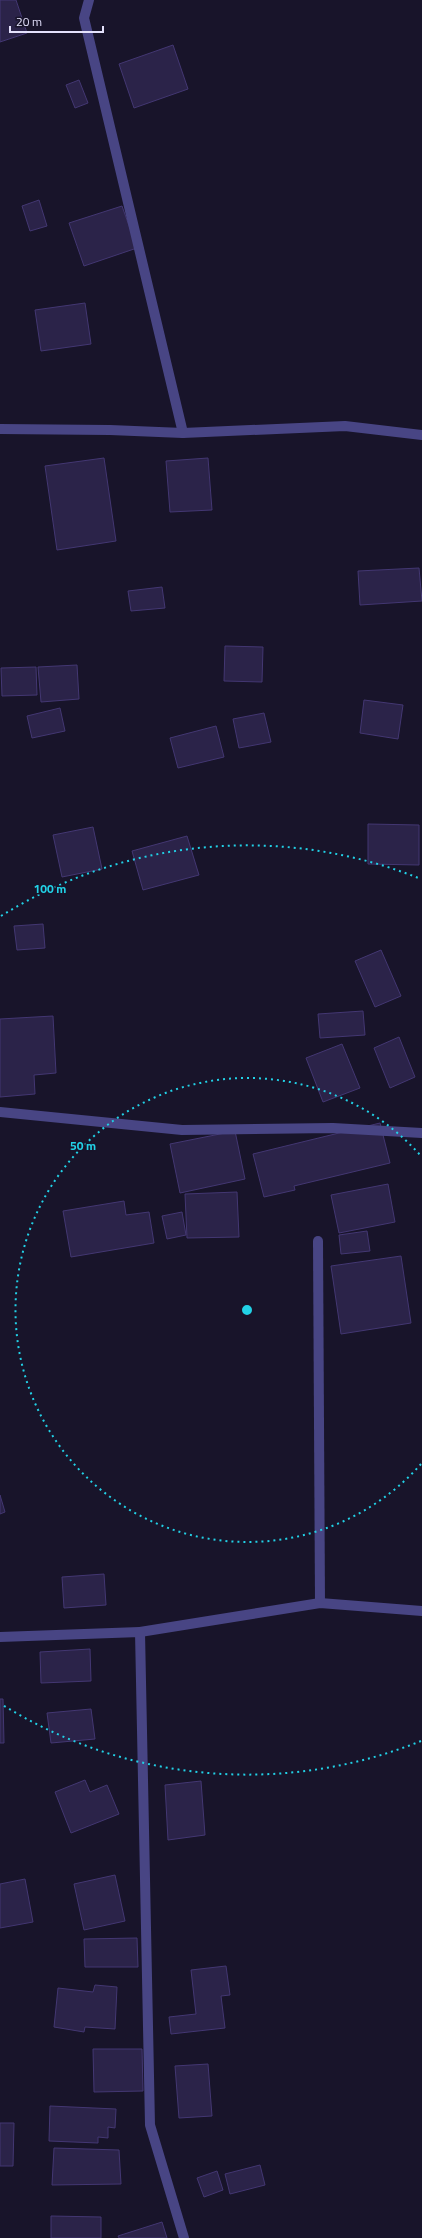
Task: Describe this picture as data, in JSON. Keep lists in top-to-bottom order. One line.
{"scale_bar":"20 m","rings":["100 m","50 m"]}
